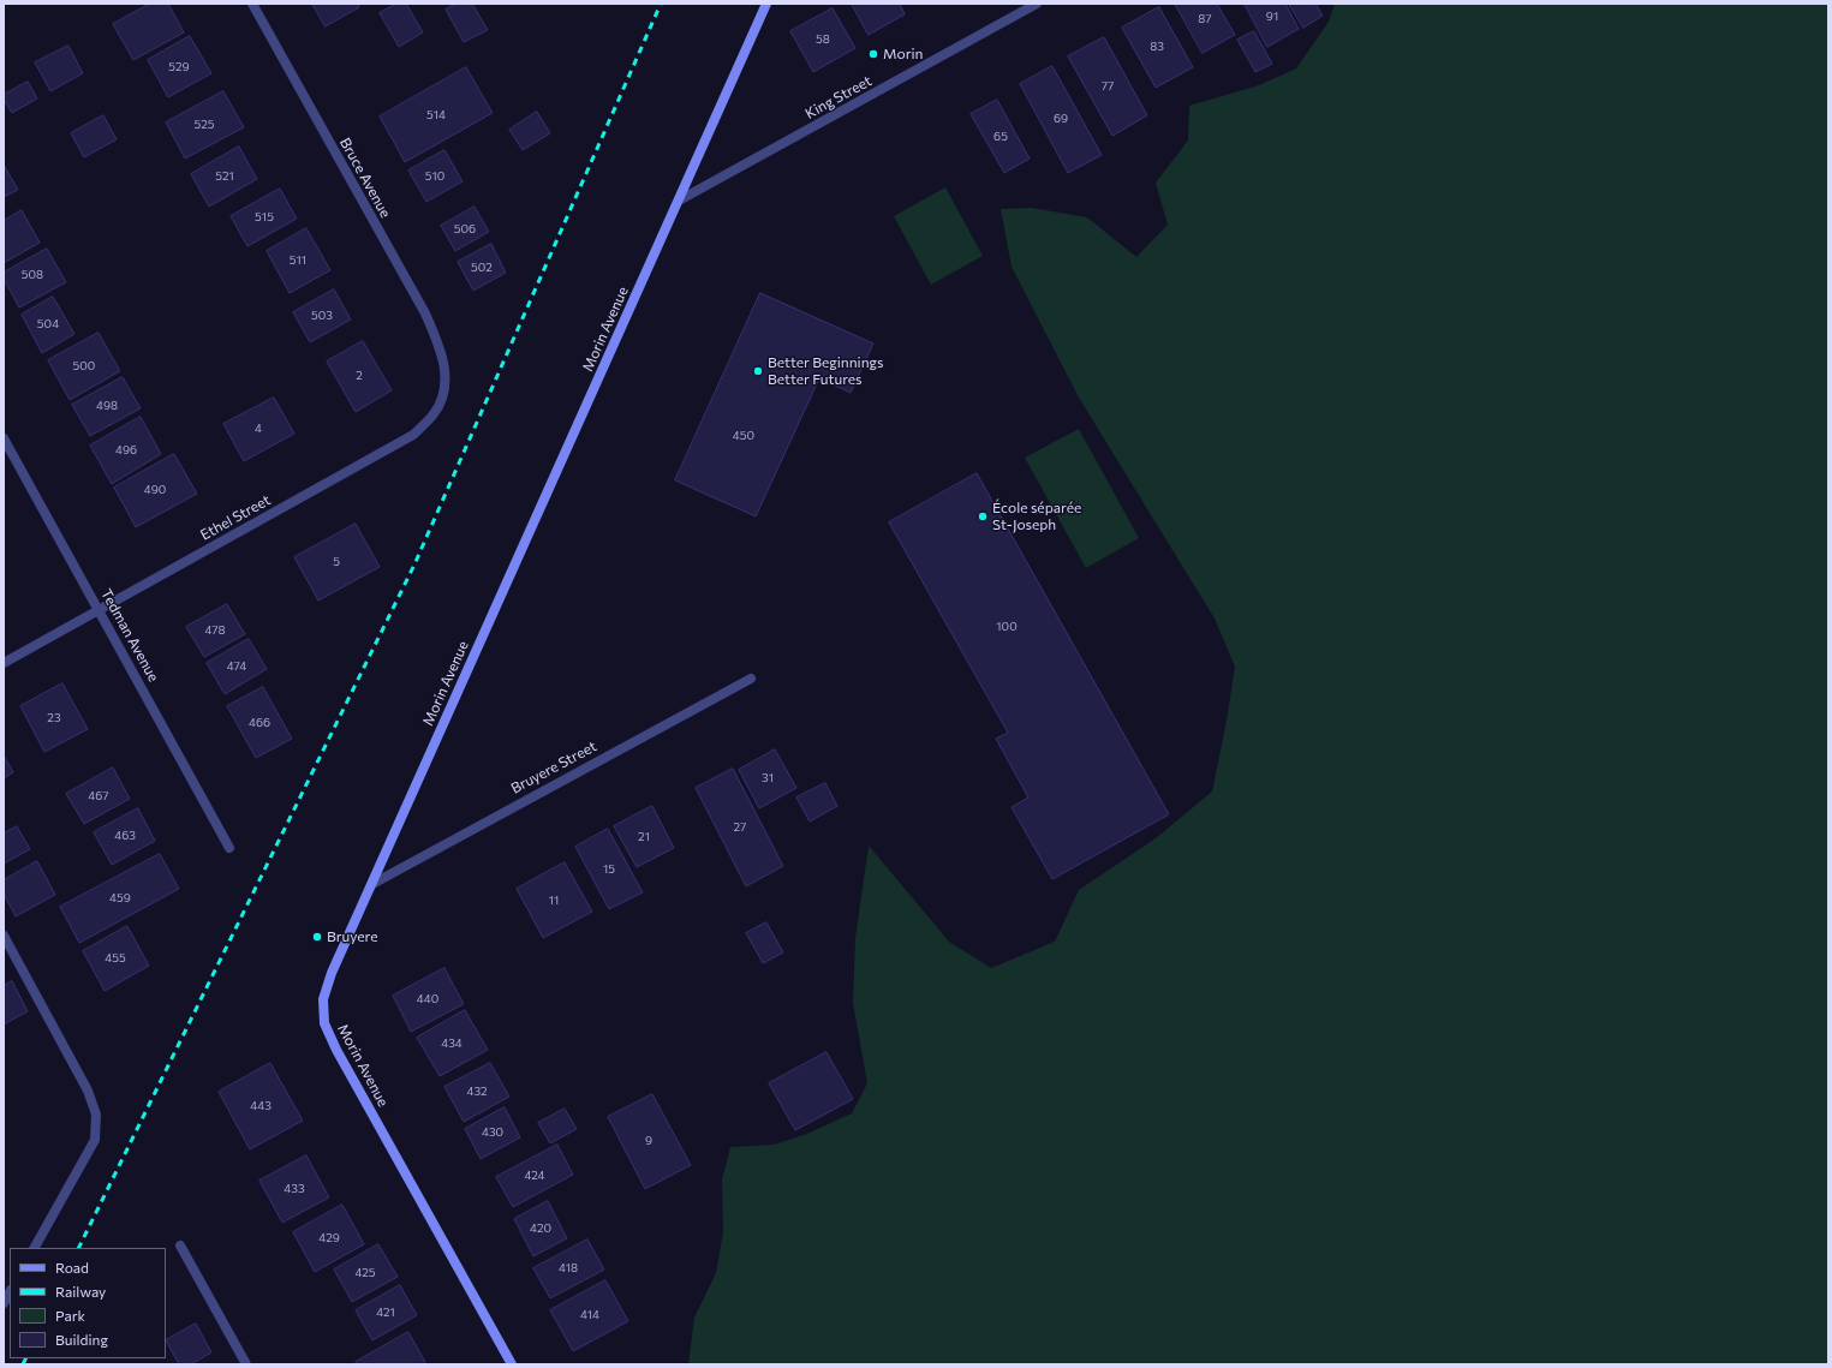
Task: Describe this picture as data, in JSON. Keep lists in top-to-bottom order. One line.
{"streets":{"street":["King Street","Bruce Avenue","Morin Avenue","Ethel Street","Tedman Avenue","Bruyere Street"]},"crossings":[["King Street","Morin Avenue"],["Bruce Avenue","Ethel Street"],["Morin Avenue","Bruyere Street"],["Ethel Street","Tedman Avenue"]],"places":["Morin","Better Beginnings Better Futures","École séparée St-Joseph","Bruyere"],"house_numbers":["91","87","58","83","529","77","514","69","525","65","521","510","515","506","511","502","508","503","504","500","2","498","4","450","496","490","5","100","478","474","23","466","31","467","27","463","21","15","459","11","455","440","434","432","443","430","9","424","433","420","429","418","425","421","414"],"legend":["Road","Railway","Park","Building"]}
